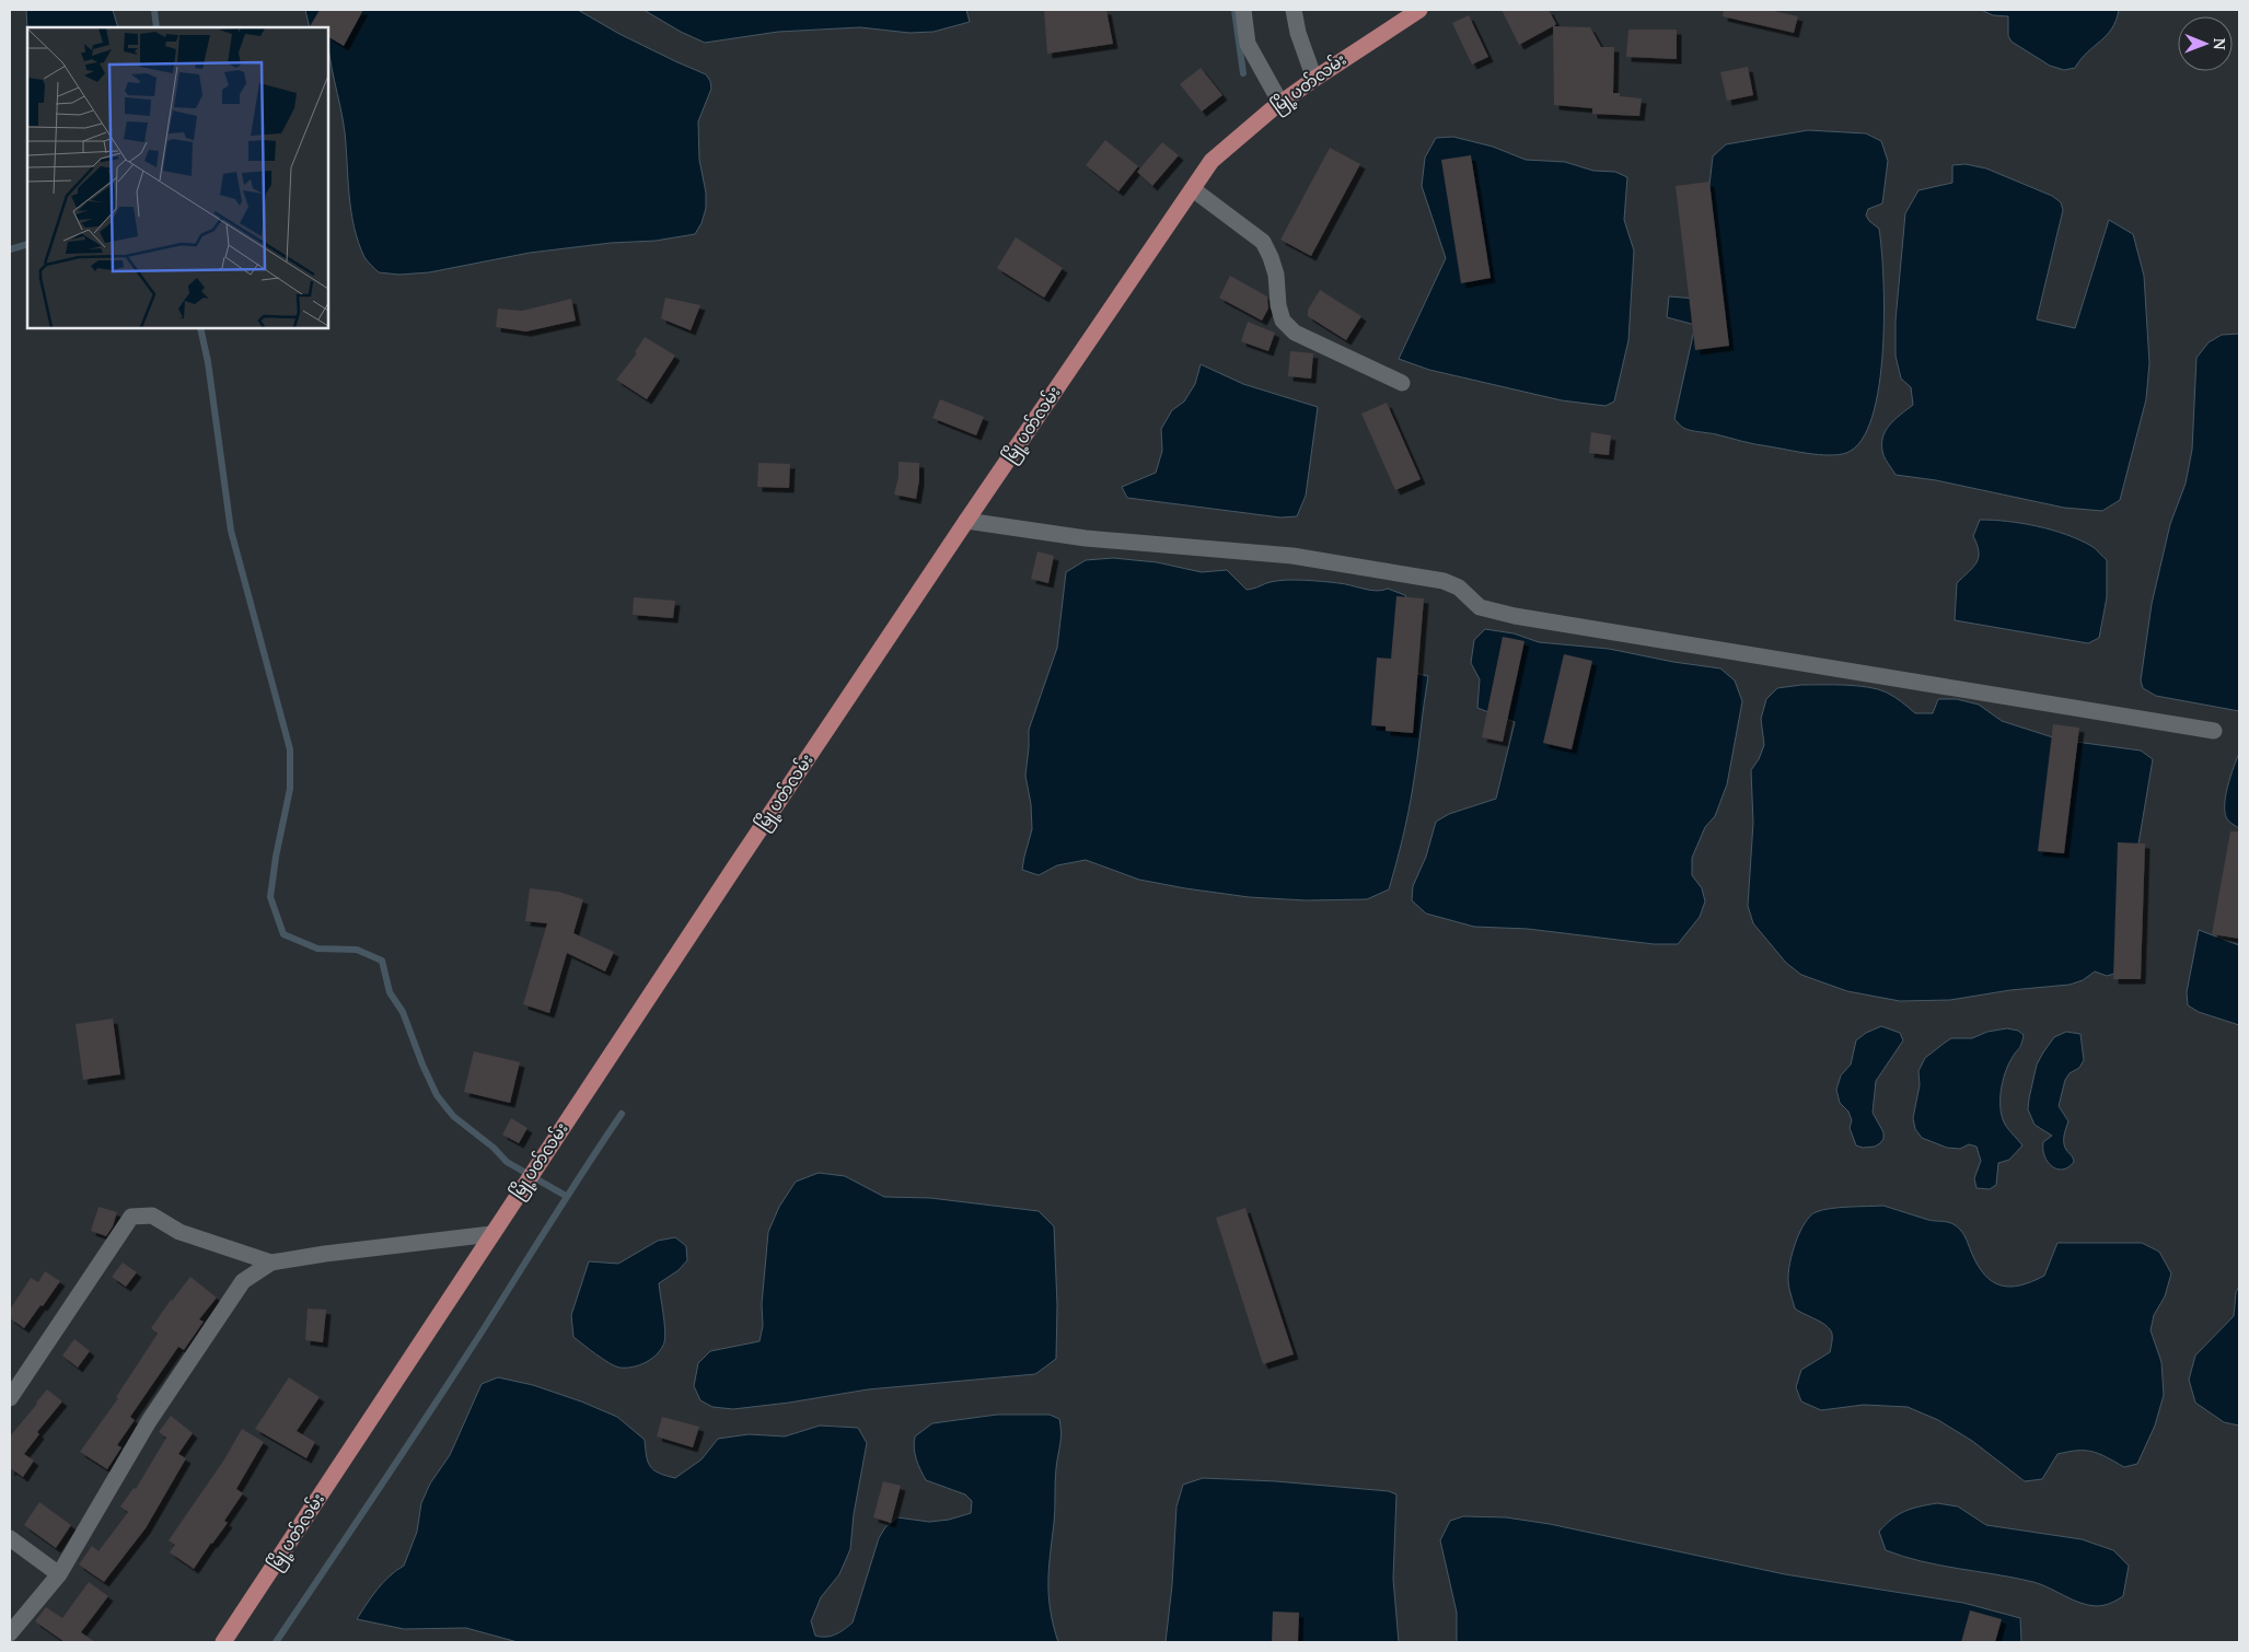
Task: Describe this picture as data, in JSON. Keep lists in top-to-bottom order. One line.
{"streets":{"main road":["မြို့ပတ်လမ်း"]},"north":"right"}
